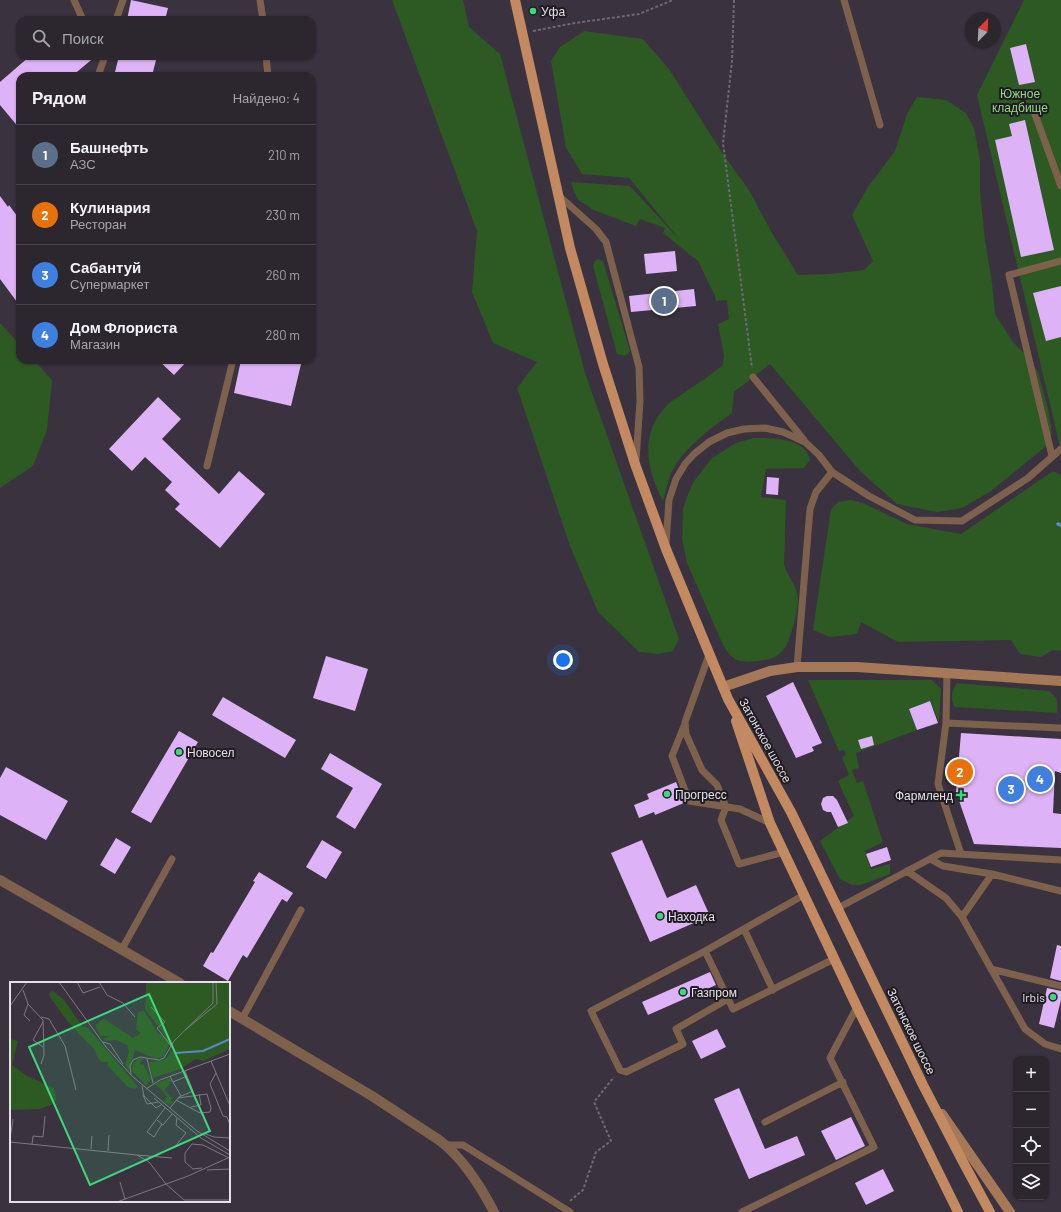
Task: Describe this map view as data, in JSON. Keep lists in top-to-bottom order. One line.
{"streets":{"main road":["Затонское шоссе"]},"parks":["Южное кладбище"],"places":{"other":["Уфа","Новосел","Прогресс","Находка","Газпром","Irbis"],"health":["Фармленд"]},"north":"top right","page":{"search":"Поиск","heading":["Рядом","Найдено: 4"],"list":[{"mark":"1","name":"Башнефть","note":"АЗС","value":"210 m"},{"mark":"2","name":"Кулинария","note":"Ресторан","value":"230 m"},{"mark":"3","name":"Сабантуй","note":"Супермаркет","value":"260 m"},{"mark":"4","name":"Дом Флориста","note":"Магазин","value":"280 m"}],"pins":["1","2","4","3"],"map_buttons":["+","−"]}}
